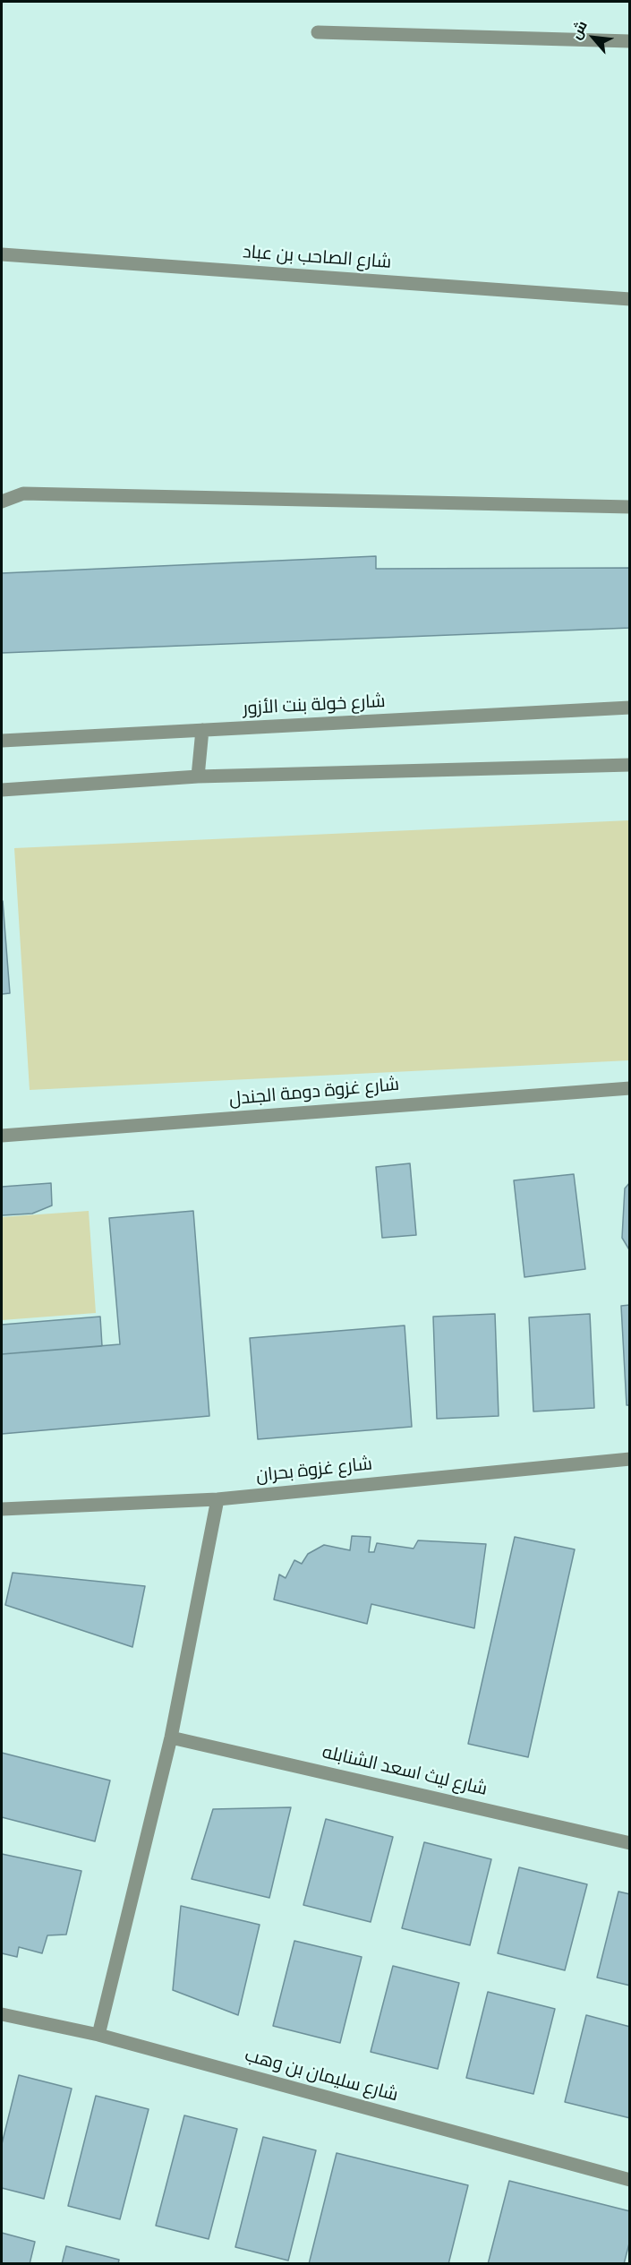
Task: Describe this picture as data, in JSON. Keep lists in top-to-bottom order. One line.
{"streets":{"street":["شارع الصاحب بن عباد","شارع خولة بنت الأزور","شارع غزوة دومة الجندل","شارع غزوة بحران","شارع ليث اسعد الشنابله","شارع سليمان بن وهب"]},"north":"top left"}
